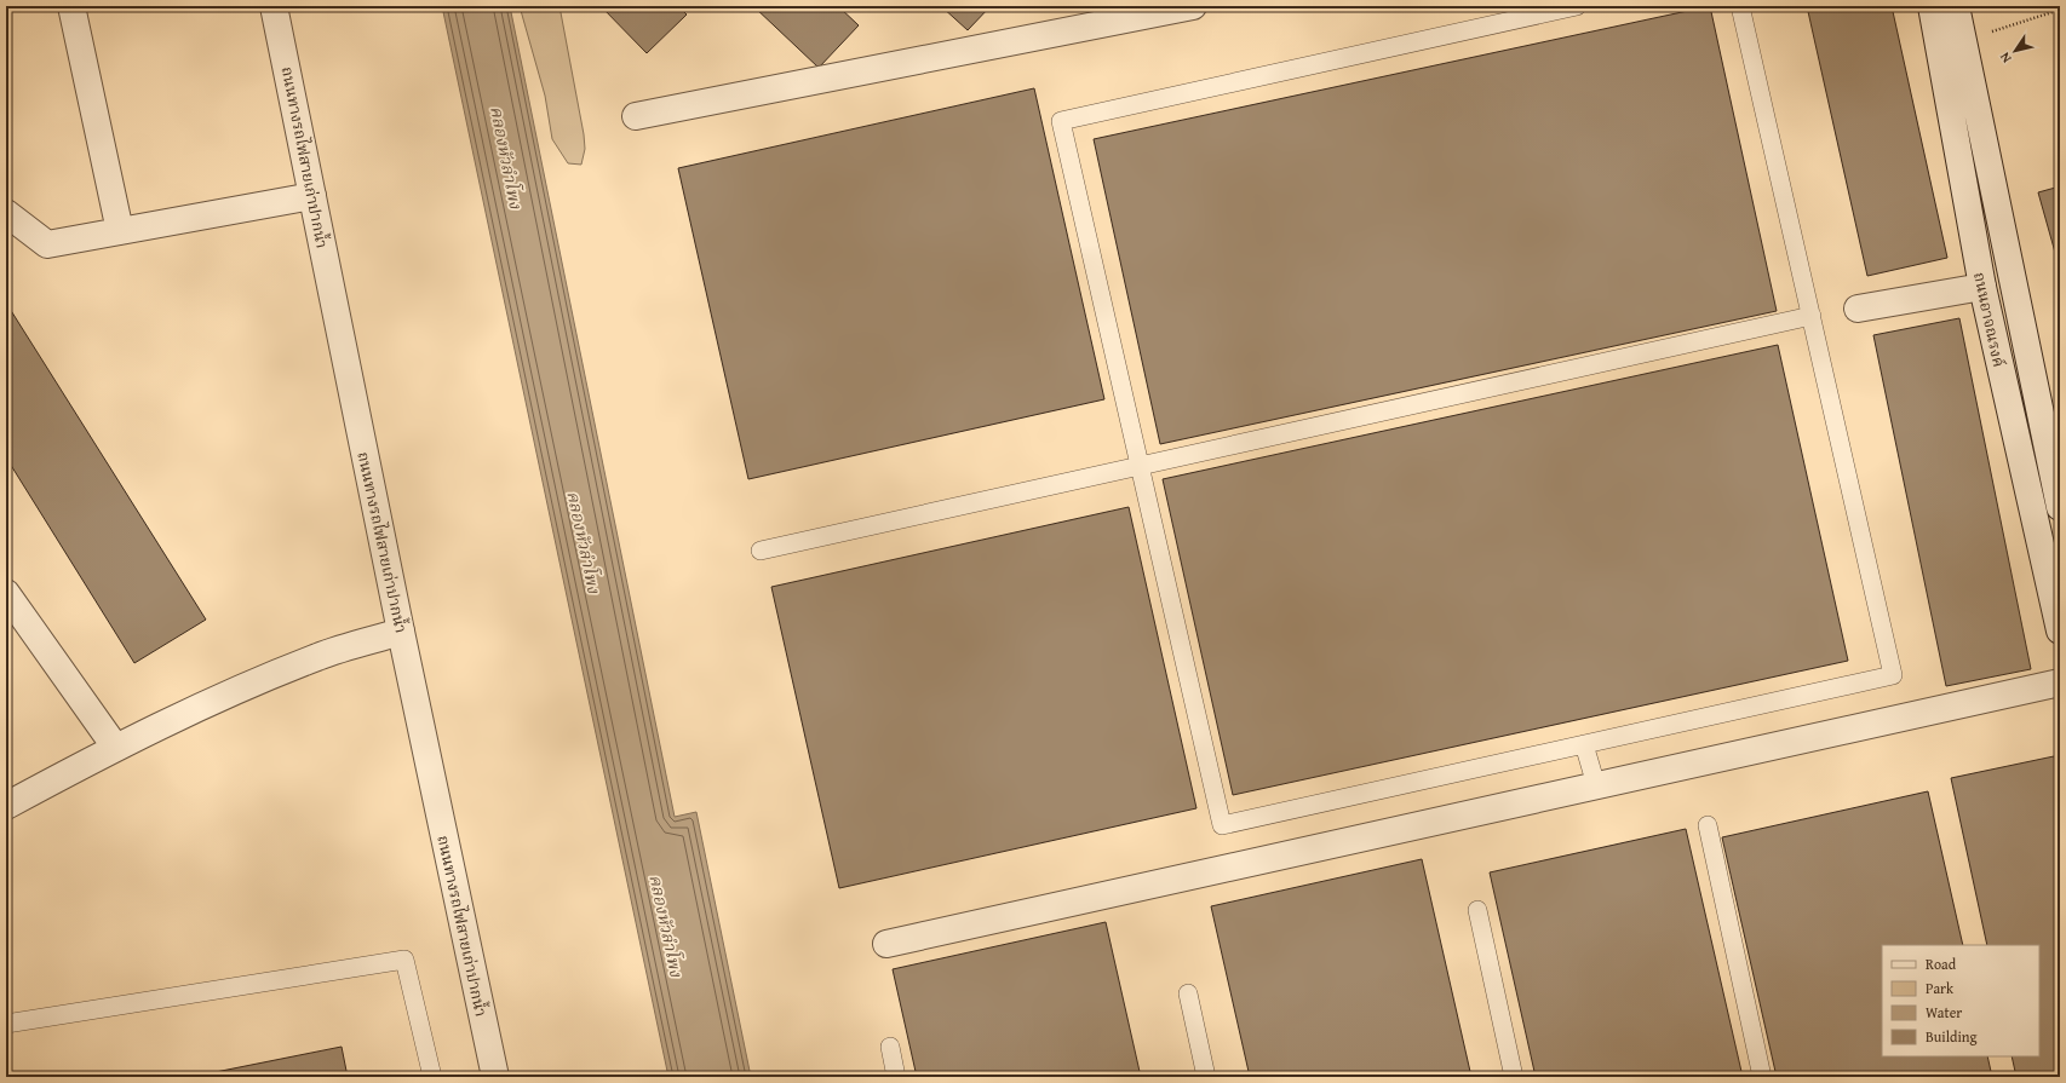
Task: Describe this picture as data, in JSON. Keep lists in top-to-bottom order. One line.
{"streets":{"street":["ถนนทางรถไฟสายเก่าปากน้ำ","ถนนอาจณรงค์"]},"water":["คลองหัวลำโพง"],"legend":["Road","Park","Water","Building"],"north":"bottom left"}
